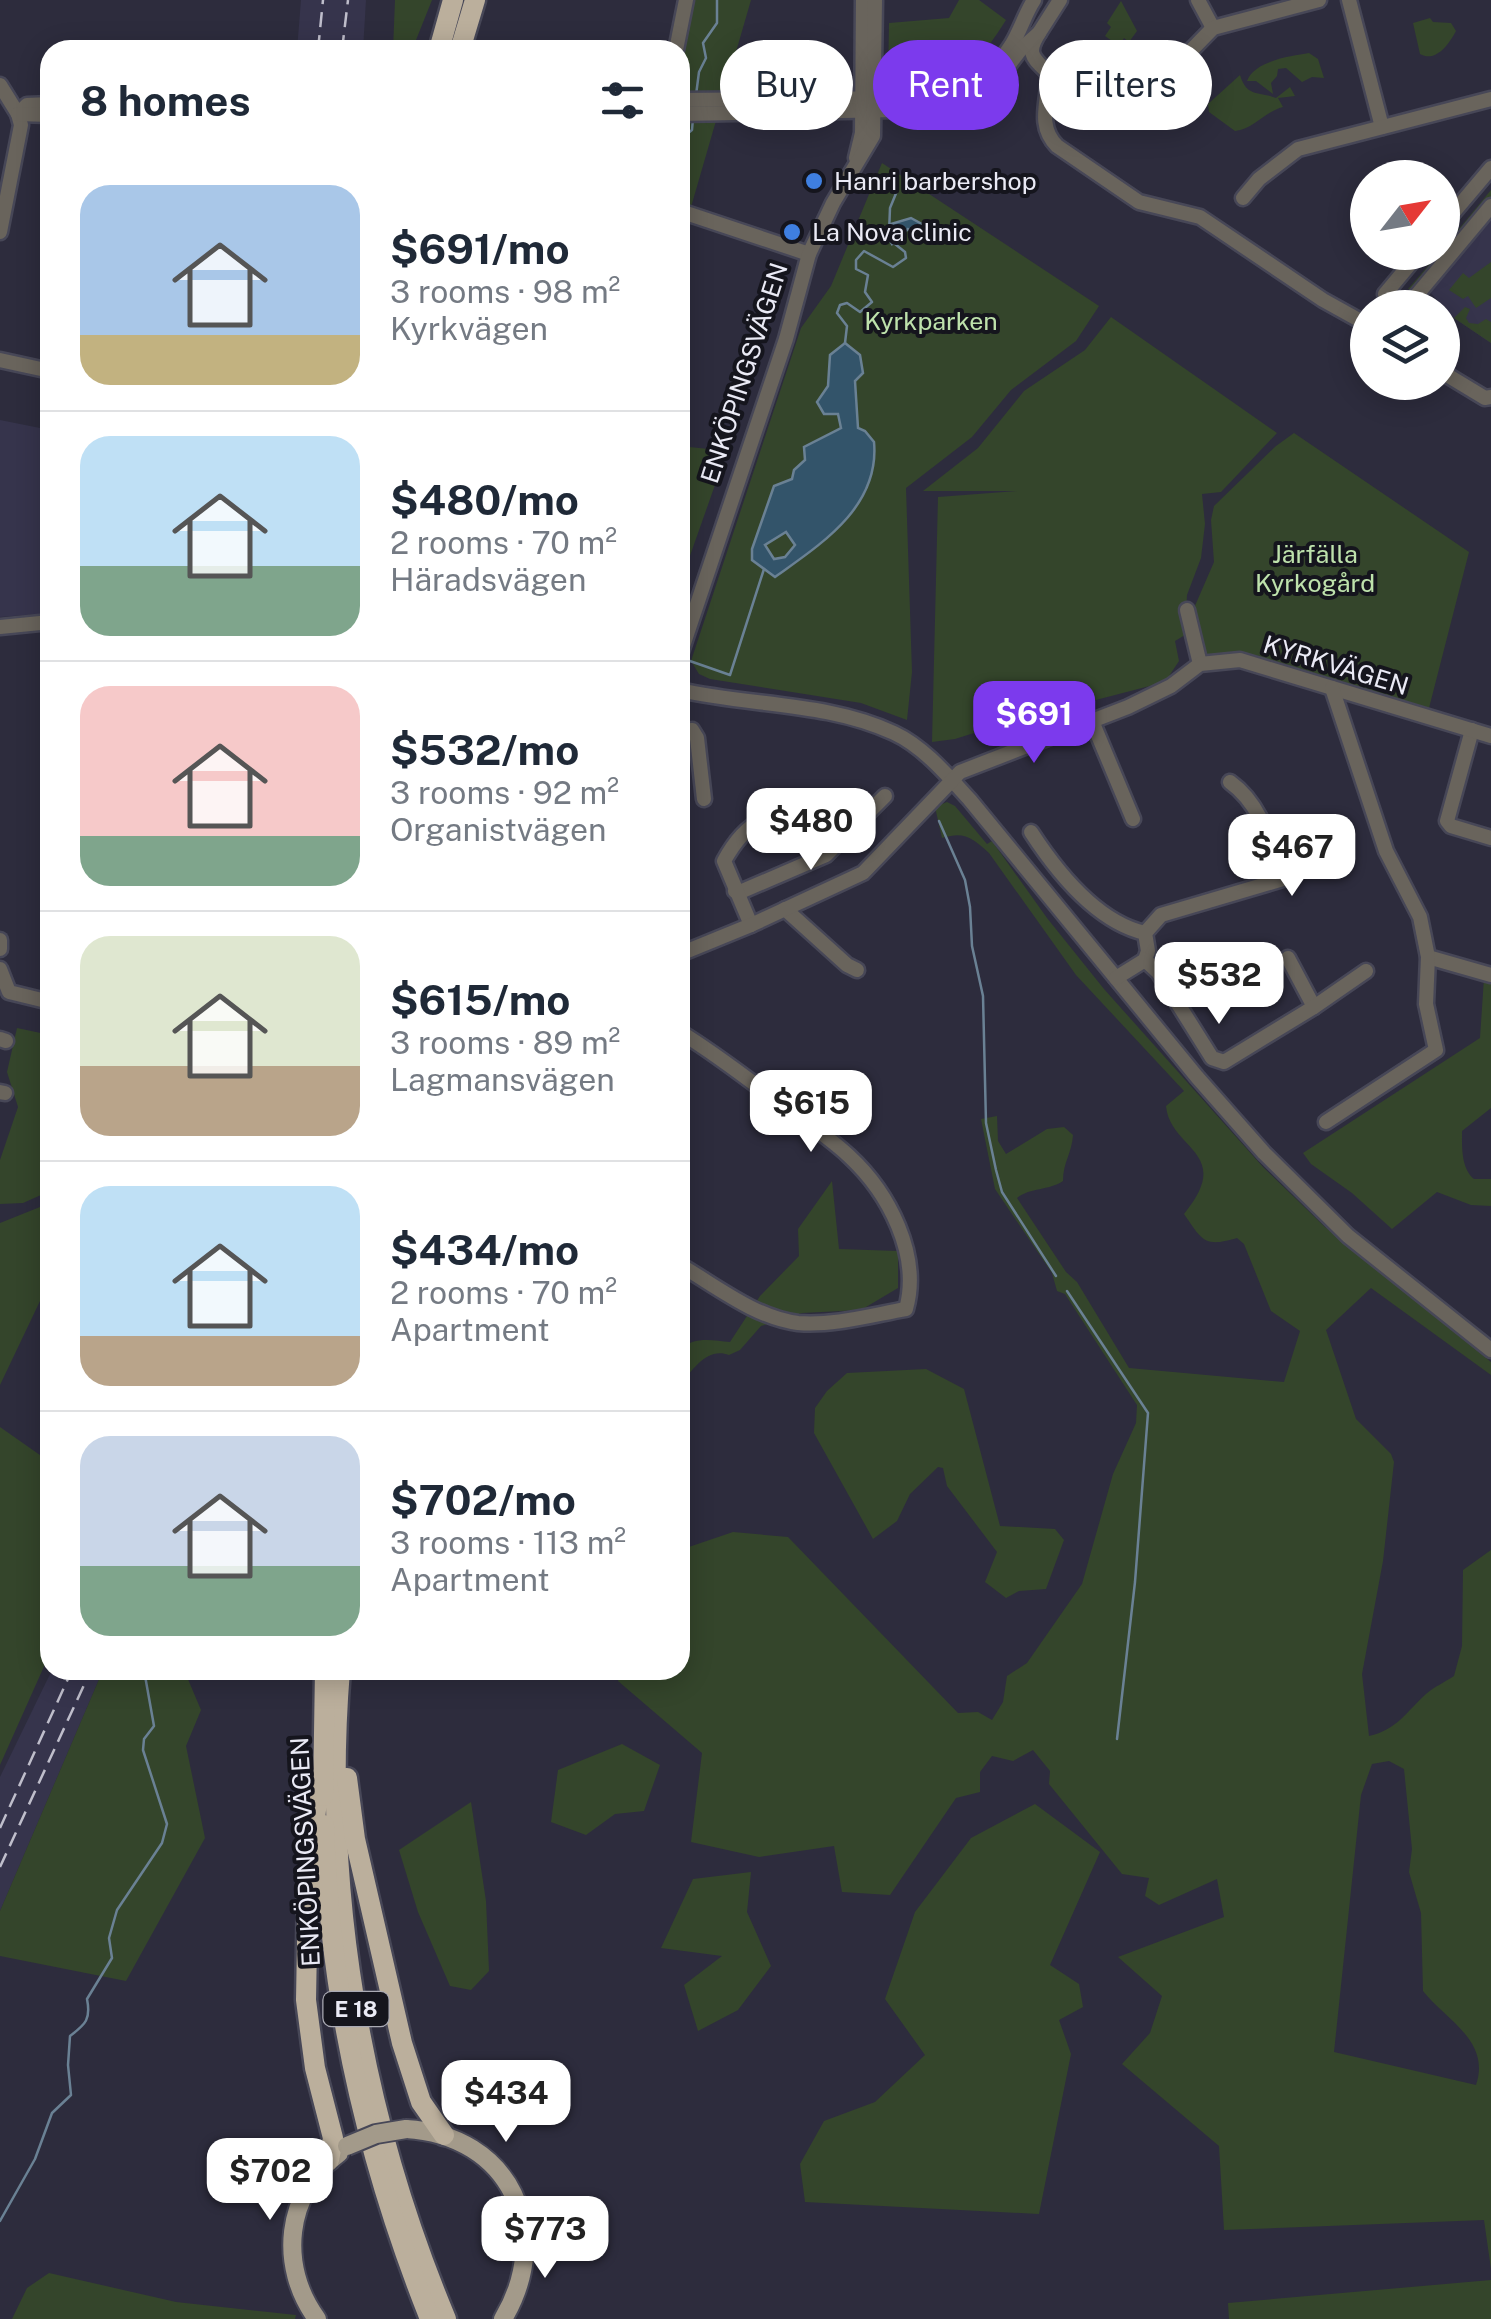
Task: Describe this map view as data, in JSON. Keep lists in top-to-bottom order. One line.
{"streets":{"highway":["ENKÖPINGSVÄGEN","E 18"],"street":["KYRKVÄGEN"]},"parks":["Kyrkparken","Järfälla Kyrkogård"],"places":["Hanri barbershop","La Nova clinic"],"north":"top right","page":{"chip":["Buy","Rent","Filters"],"heading":"8 homes","list":[{"name":"$691/mo","note":"3 rooms · 98 m² · Kyrkvägen"},{"name":"$480/mo","note":"2 rooms · 70 m² · Häradsvägen"},{"name":"$532/mo","note":"3 rooms · 92 m² · Organistvägen"},{"name":"$615/mo","note":"3 rooms · 89 m² · Lagmansvägen"},{"name":"$434/mo","note":"2 rooms · 70 m² · Apartment"},{"name":"$702/mo","note":"3 rooms · 113 m² · Apartment"}],"price":["$691","$480","$467","$532","$615","$434","$702","$773"]}}
